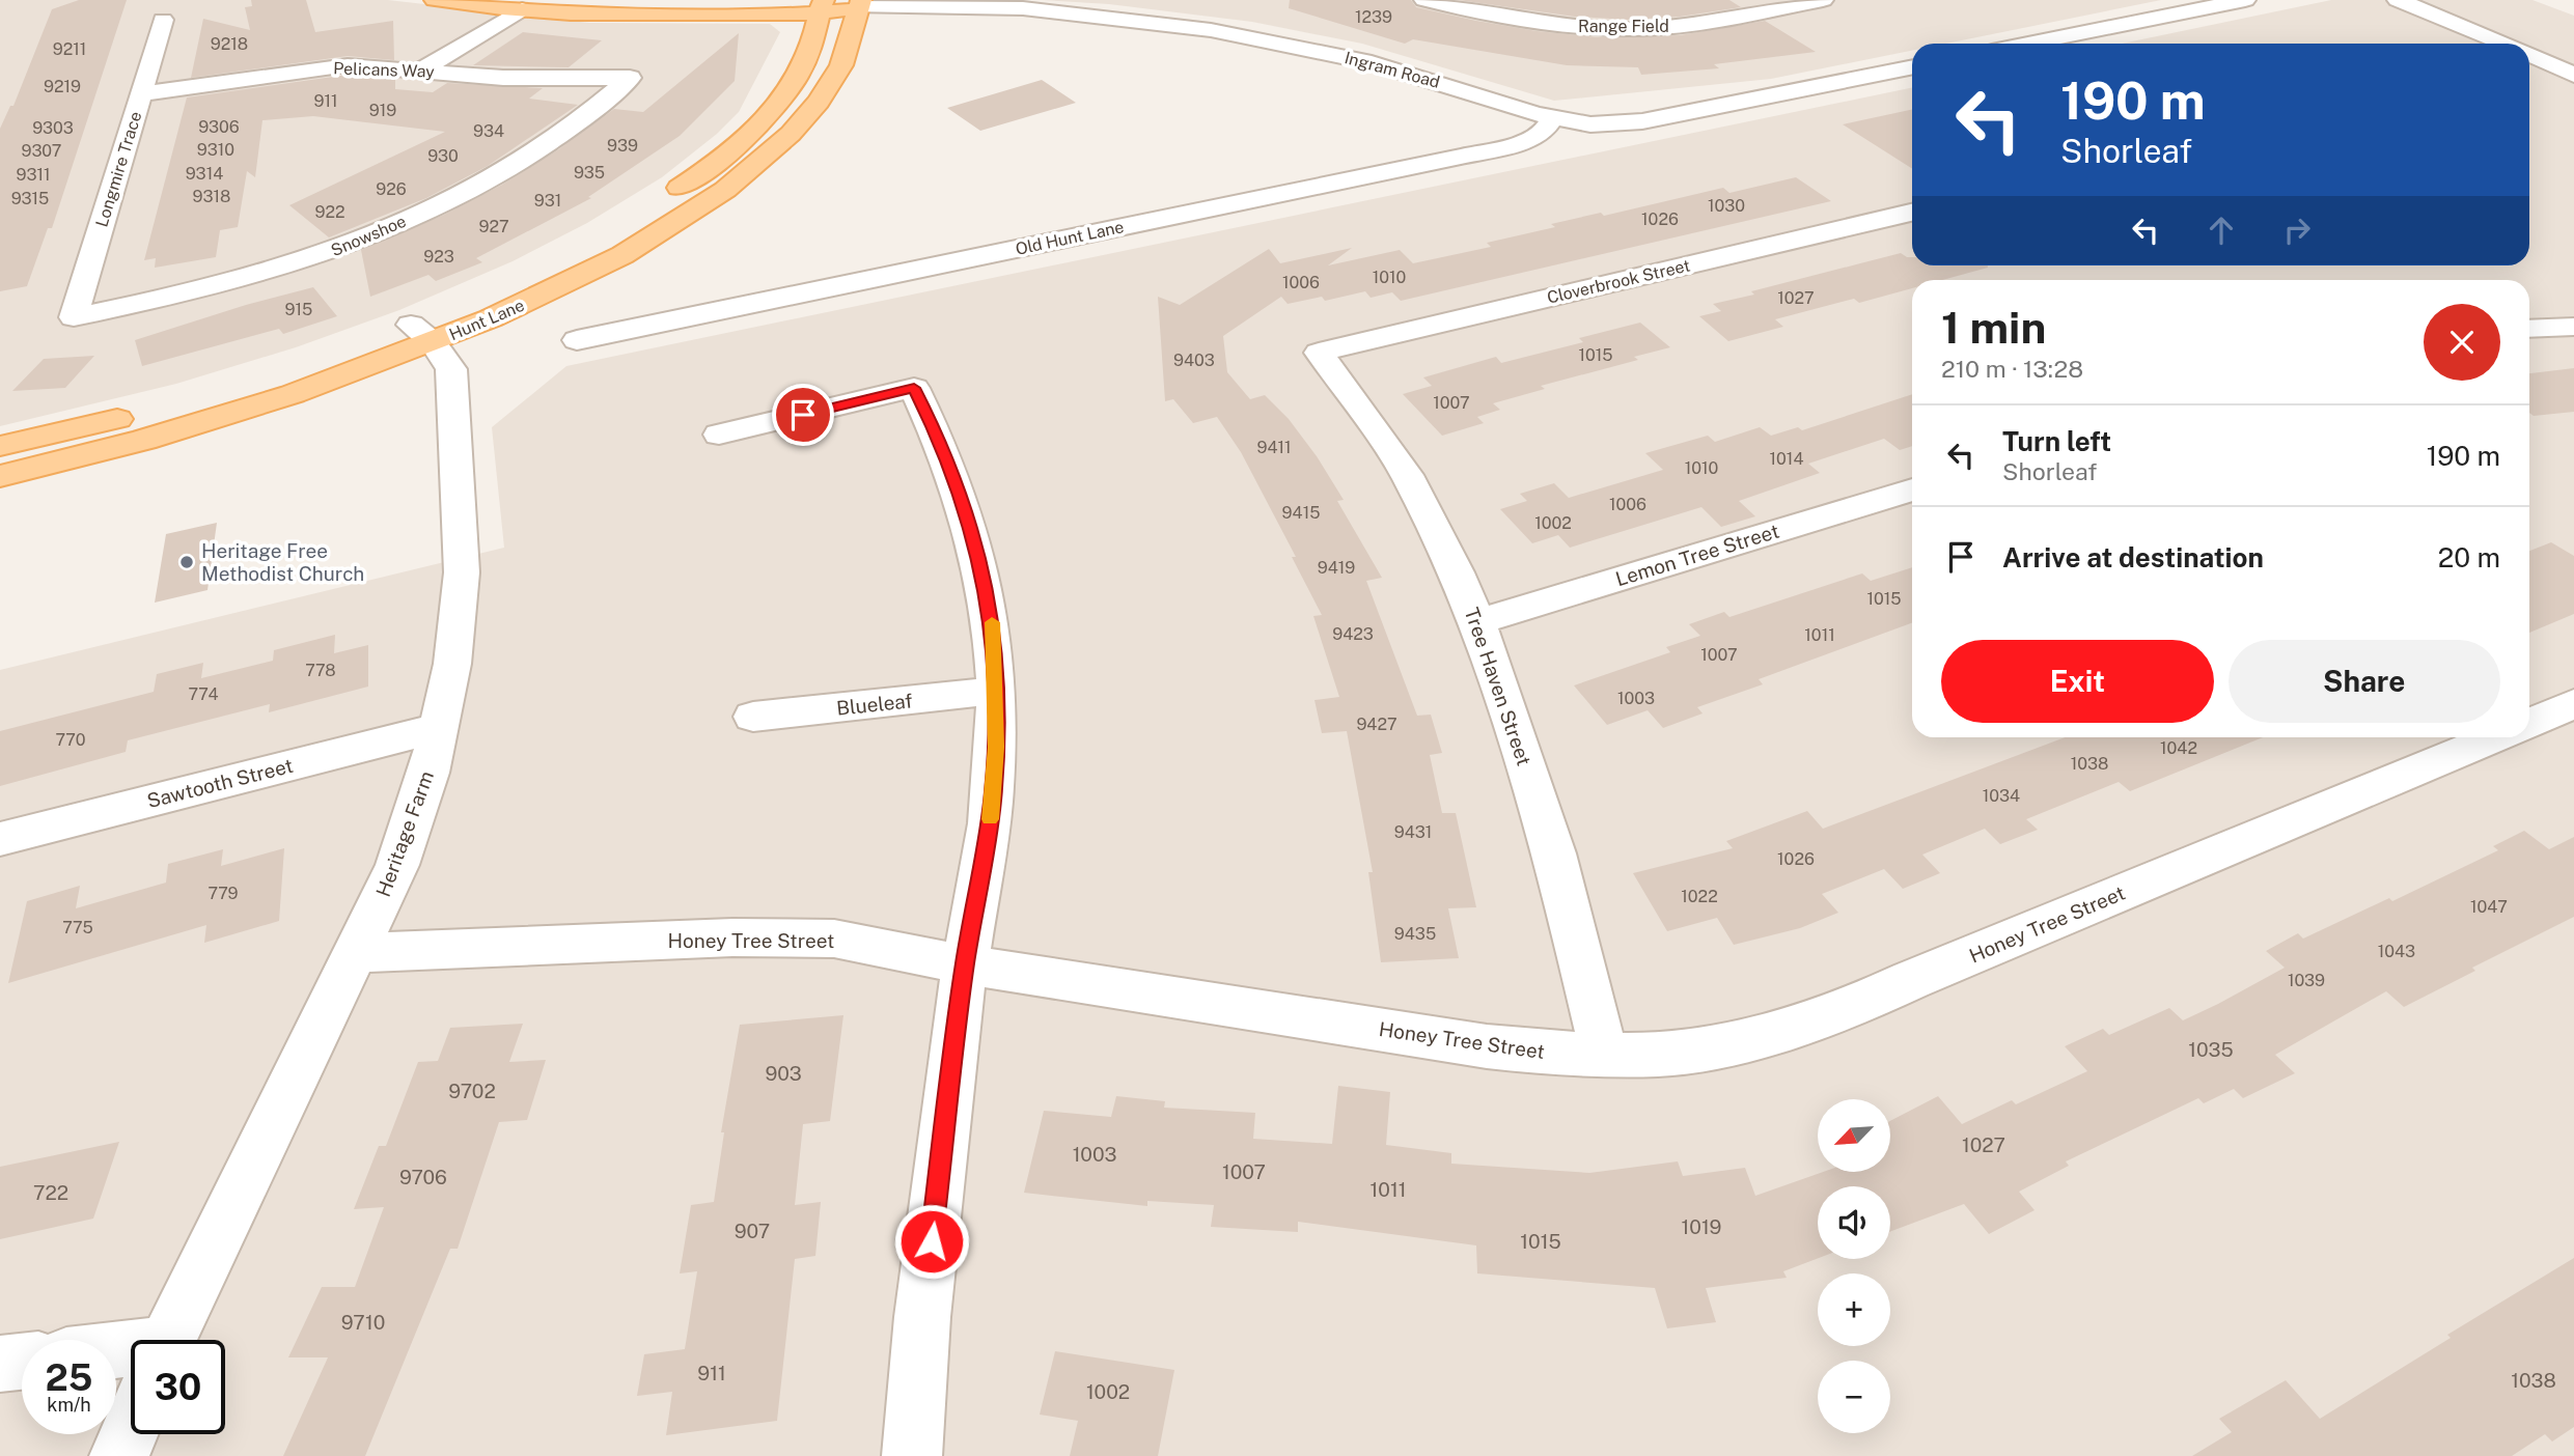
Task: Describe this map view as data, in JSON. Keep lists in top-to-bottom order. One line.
{"streets":{"main road":["Ingram Road","Hunt Lane"],"street":["Range Field","Pelicans Way","Longmire Trace","Snowshoe","Old Hunt Lane","Cloverbrook Street","Lemon Tree Street","Tree Haven Street","Blueleaf","Sawtooth Street","Heritage Farm","Honey Tree Street"]},"crossings":[["Pelicans Way","Longmire Trace"],["Pelicans Way","Snowshoe"],["Ingram Road","Old Hunt Lane"],["Ingram Road","Hunt Lane"],["Longmire Trace","Snowshoe"],["Cloverbrook Street","Tree Haven Street"],["Hunt Lane","Heritage Farm"],["Lemon Tree Street","Tree Haven Street"],["Tree Haven Street","Honey Tree Street"],["Sawtooth Street","Heritage Farm"],["Heritage Farm","Honey Tree Street"]],"places":["Heritage Free Methodist Church"],"house_numbers":["1239","9218","9211","9219","911","919","9306","9303","934","939","9310","9307","930","935","9314","9311","926","9318","9315","931","1030","922","1026","927","923","1010","1006","1027","915","1015","9403","1007","9411","1014","1010","1006","9415","1002","9419","1015","9423","1011","1007","778","774","1003","9427","770","1042","1038","1034","9431","1026","779","1022","1047","775","9435","1043","1039","1035","903","9702","1027","1003","1007","9706","1011","722","1019","907","1015","9710","911","1038","1002"],"north":"bottom left","page":{"turn":["190 m","Shorleaf"],"heading":["1 min","210 m · 13:28"],"list":[{"name":"Turn left","note":"Shorleaf","value":"190 m"},{"name":"Arrive at destination","value":"20 m"}],"buttons":["Exit","Share"],"map_buttons":["+","−"],"speed":"25 km/h","limit":"30"}}
